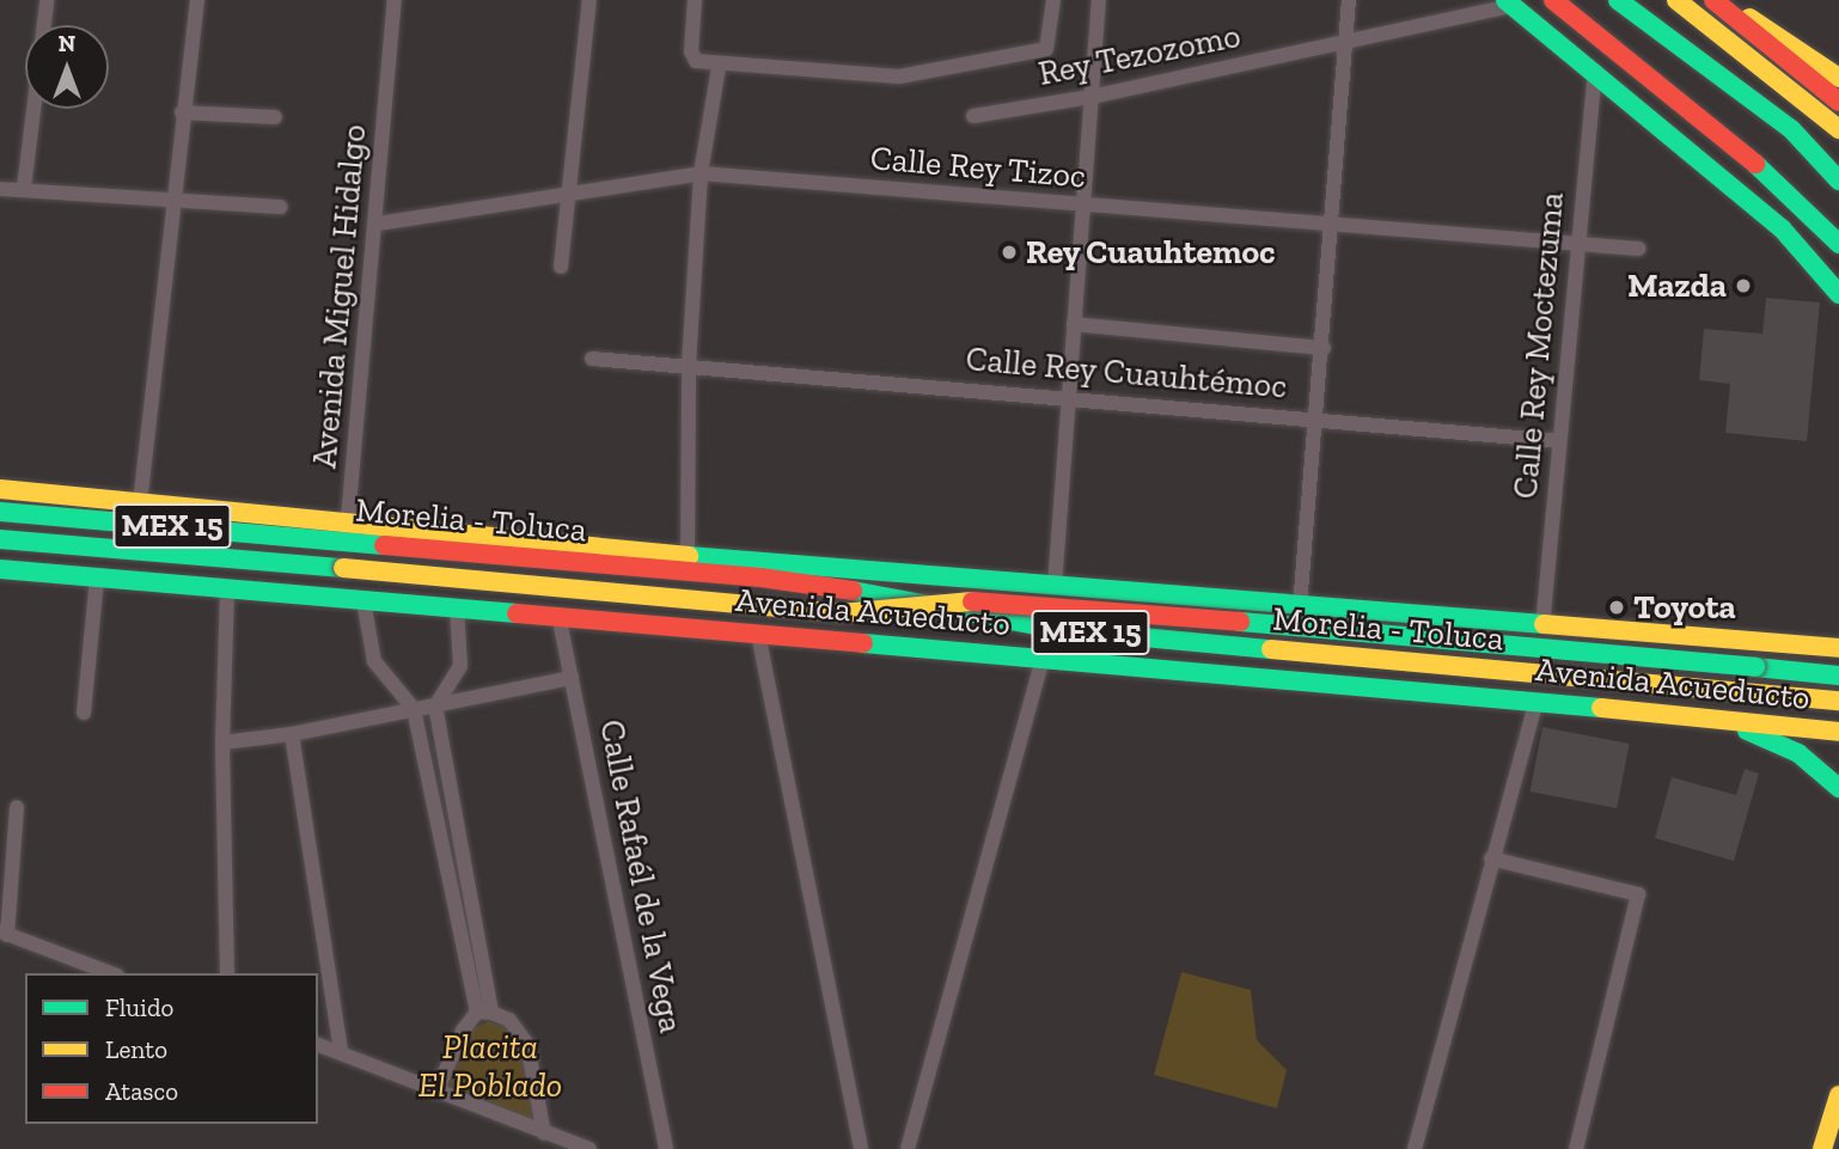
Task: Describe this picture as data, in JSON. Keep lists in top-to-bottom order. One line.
{"streets":{"main road":["Morelia - Toluca","MEX 15","Avenida Acueducto"],"street":["Rey Tezozomo","Calle Rey Tizoc","Avenida Miguel Hidalgo","Calle Rey Moctezuma","Calle Rey Cuauhtémoc","Calle Rafaél de la Vega"]},"crossings":[["Calle Rey Tizoc","Avenida Miguel Hidalgo"],["Calle Rey Tizoc","Calle Rey Moctezuma"],["Avenida Miguel Hidalgo","Morelia - Toluca"],["Avenida Miguel Hidalgo","Avenida Acueducto"],["Calle Rey Moctezuma","Calle Rey Cuauhtémoc"],["Calle Rey Moctezuma","Avenida Acueducto"],["Morelia - Toluca","Avenida Acueducto"],["Avenida Acueducto","Calle Rafaél de la Vega"]],"parks":["Placita El Poblado"],"places":["Rey Cuauhtemoc","Mazda","Toyota"],"legend":["Fluido","Lento","Atasco"],"north":"top"}
